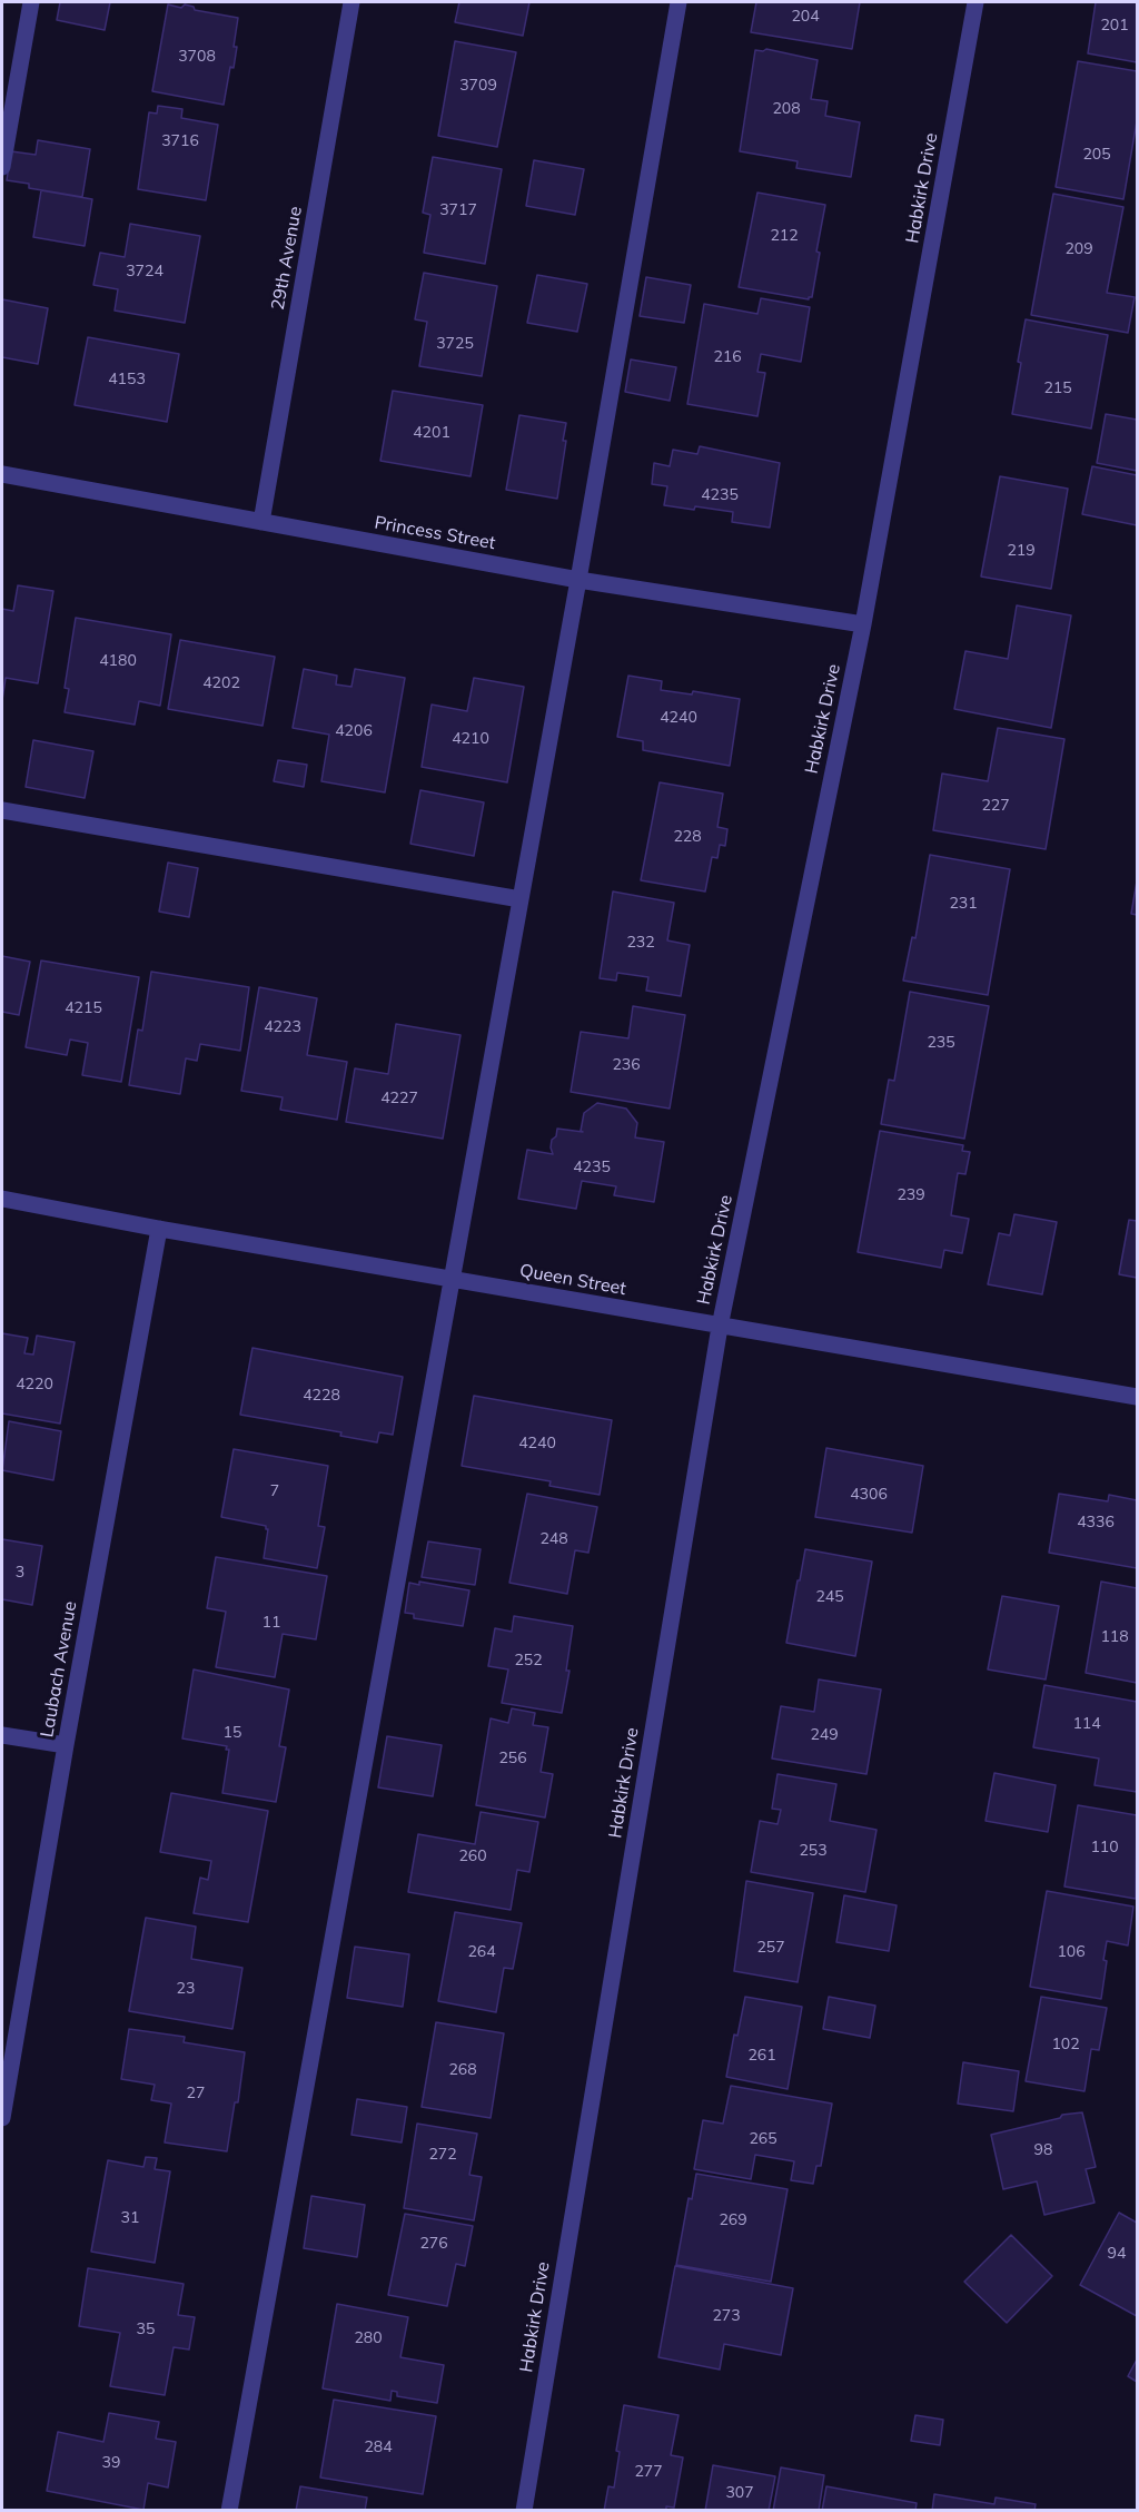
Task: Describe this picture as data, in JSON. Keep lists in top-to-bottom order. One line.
{"streets":{"street":["Habkirk Drive","29th Avenue","Princess Street","Queen Street","Laubach Avenue"]},"crossings":[["Habkirk Drive","Princess Street"],["Habkirk Drive","Queen Street"],["29th Avenue","Princess Street"],["Queen Street","Laubach Avenue"]],"house_numbers":["204","201","3708","3709","208","3716","205","3717","212","209","3724","3725","216","4153","215","4201","4235","219","4180","4202","4240","4206","4210","227","228","231","232","4215","4223","235","236","4227","4235","239","4220","4228","4240","7","4306","4336","248","3","245","11","118","252","114","15","249","256","110","253","260","257","264","106","23","102","261","268","27","265","98","272","31","269","276","94","273","35","280","284","39","277","307"]}
